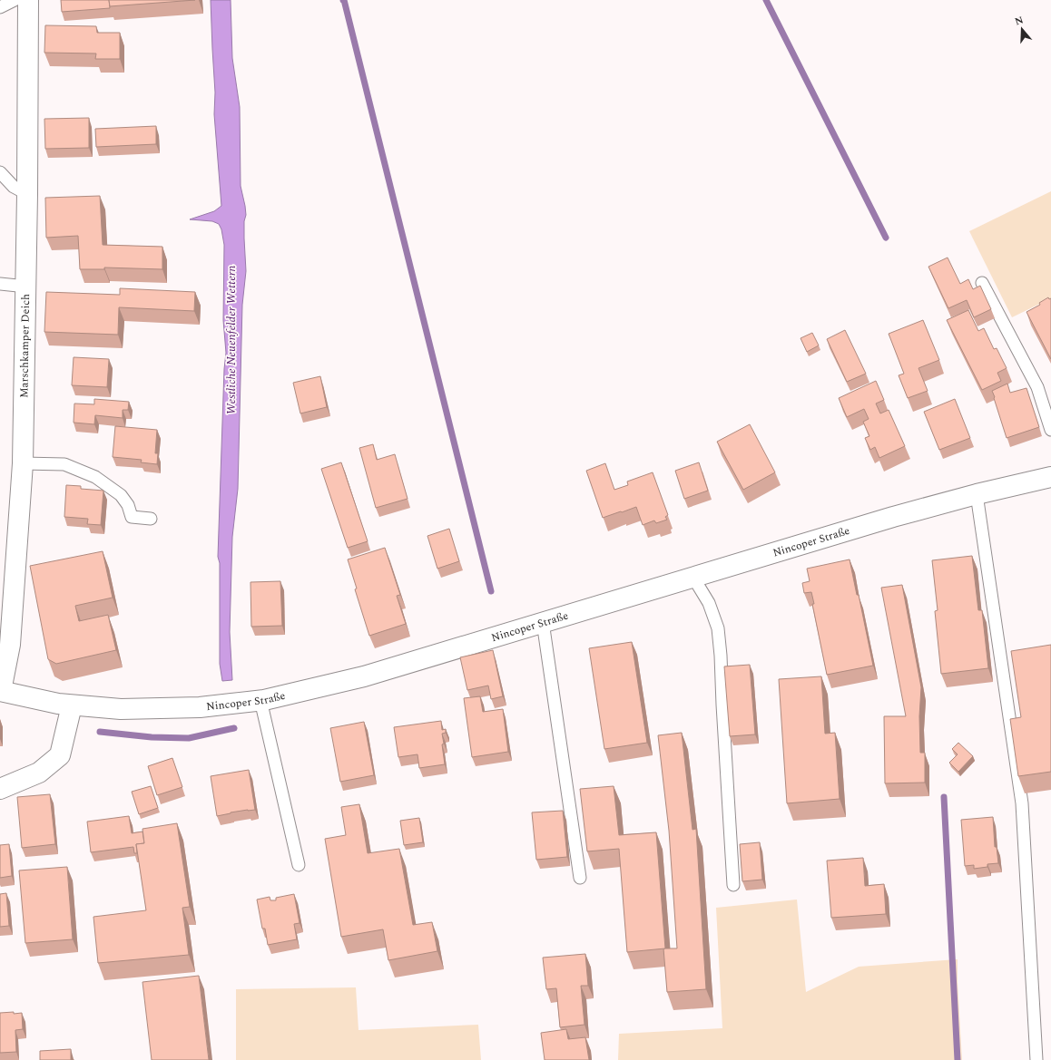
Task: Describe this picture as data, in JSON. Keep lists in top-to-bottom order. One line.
{"streets":{"main road":["Marschkamper Deich","Nincoper Straße"]},"crossings":[["Marschkamper Deich","Nincoper Straße"]],"water":["Westliche Neuenfelder Wettern"],"north":"top"}
